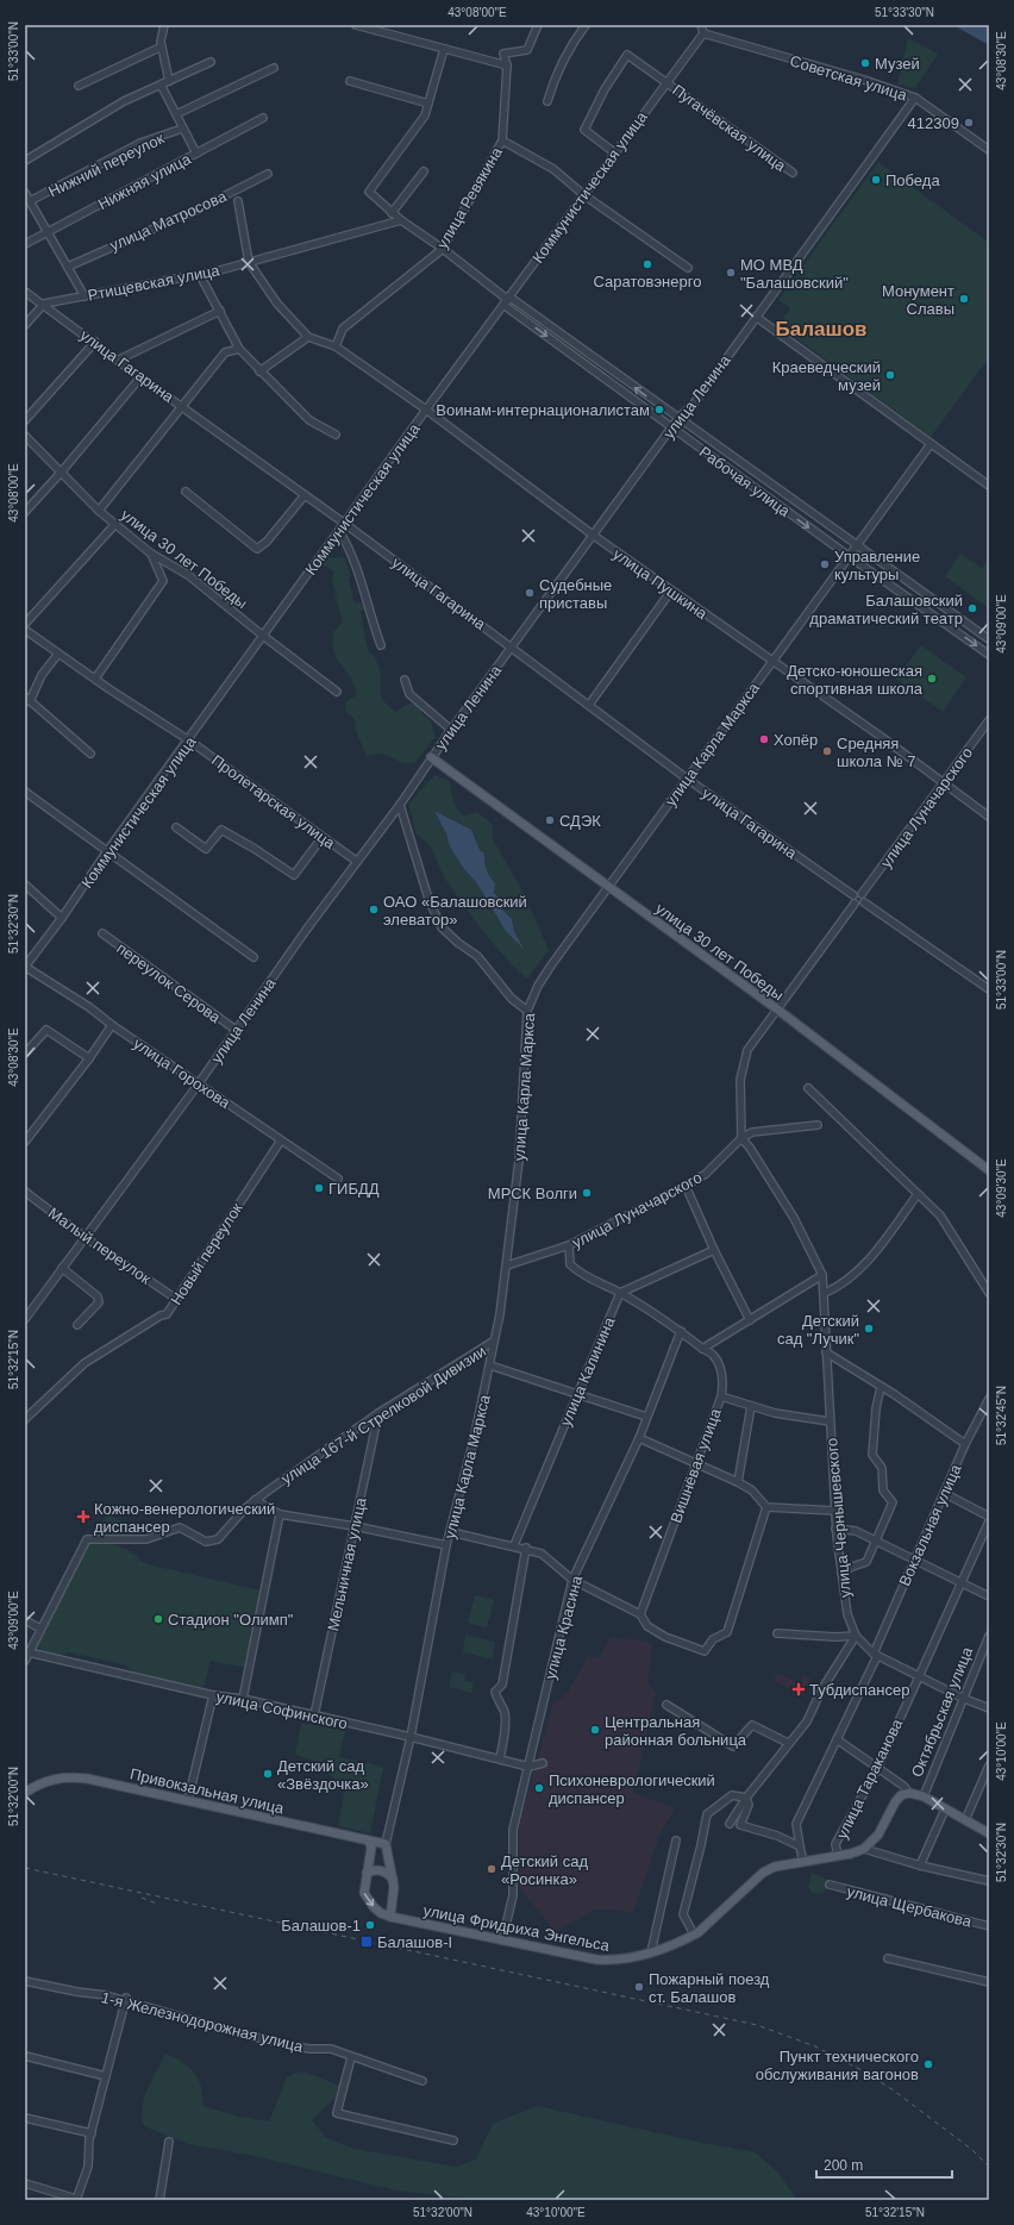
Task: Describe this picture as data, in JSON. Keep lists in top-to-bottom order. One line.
{"streets":{"main road":["улица 30 лет Победы","Октябрьская улица","Привокзальная улица","улица Фридриха Энгельса"],"street":["Советская улица","Пугачёвская улица","Нижний переулок","Нижняя улица","Коммунистическая улица","улица Ревякина","улица Матросова","Ртищевская улица","улица Гагарина","улица Ленина","Рабочая улица","улица Пушкина","улица Карла Маркса","Пролетарская улица","улица Луначарского","переулок Серова","улица Горохова","Малый переулок","Новый переулок","улица Калинина","улица 167-й Стрелковой Дивизии","Вишнёвая улица","улица Чернышевского","Вокзальная улица","Мельничная улица","улица Красина","улица Софинского","улица Тараканова","улица Щербакова","1-я Железнодорожная улица"]},"crossings":[["Советская улица","Коммунистическая улица"],["Советская улица","улица Ленина"],["Пугачёвская улица","Коммунистическая улица"],["Коммунистическая улица","улица Гагарина"],["Коммунистическая улица","Рабочая улица"],["Коммунистическая улица","улица 30 лет Победы"],["Коммунистическая улица","улица Пушкина"],["Коммунистическая улица","Пролетарская улица"],["Коммунистическая улица","улица Горохова"],["улица Ревякина","улица Пушкина"],["Ртищевская улица","улица Гагарина"],["улица Гагарина","улица Ленина"],["улица Гагарина","улица Карла Маркса"],["улица Гагарина","улица Луначарского"],["улица Ленина","Рабочая улица"],["улица Ленина","улица 30 лет Победы"],["улица Ленина","улица Пушкина"],["улица Ленина","Пролетарская улица"],["улица Ленина","переулок Серова"],["улица Ленина","улица Горохова"],["улица Ленина","Малый переулок"],["Рабочая улица","улица Карла Маркса"],["улица 30 лет Победы","улица Карла Маркса"],["улица Пушкина","улица Карла Маркса"],["улица Пушкина","улица Луначарского"],["улица Карла Маркса","улица Луначарского"],["улица Карла Маркса","улица 167-й Стрелковой Дивизии"],["улица Карла Маркса","улица Софинского"],["улица Карла Маркса","Привокзальная улица"],["улица Луначарского","Вишнёвая улица"],["улица Луначарского","улица Чернышевского"],["улица Горохова","Новый переулок"],["Малый переулок","Новый переулок"],["улица Калинина","Вишнёвая улица"],["улица 167-й Стрелковой Дивизии","Мельничная улица"],["улица 167-й Стрелковой Дивизии","улица Софинского"],["Вишнёвая улица","улица Красина"],["Вокзальная улица","улица Фридриха Энгельса"],["Мельничная улица","улица Софинского"],["улица Красина","улица Софинского"],["улица Красина","улица Фридриха Энгельса"],["Октябрьская улица","улица Фридриха Энгельса"],["улица Тараканова","улица Фридриха Энгельса"]],"districts":["Балашов"],"places":{"other":["Музей","412309","Победа","Саратовэнерго","МО МВД \"Балашовский\"","Монумент Славы","Краеведческий музей","Воинам-интернационалистам","Управление культуры","Судебные приставы","Балашовский драматический театр","Детско-юношеская спортивная школа","Хопёр","Средняя школа № 7","СДЭК","ОАО «Балашовский элеватор»","ГИБДД","МРСК Волги","Детский сад \"Лучик\"","Стадион \"Олимп\"","Центральная районная больница","Детский сад «Звёздочка»","Психоневрологический диспансер","Детский сад «Росинка»","Балашов-1","Пожарный поезд ст. Балашов","Пункт технического обслуживания вагонов"],"health":["Кожно-венерологический диспансер","Тубдиспансер"],"transit":["Балашов-I"]},"scale_bar":"200 m","coordinates":["43°08'00\"E","51°33'30\"N","51°33'00\"N","43°08'30\"E","43°09'00\"E","51°32'30\"N","43°09'30\"E","51°32'15\"N","51°32'45\"N","43°10'00\"E","51°32'00\"N"]}
